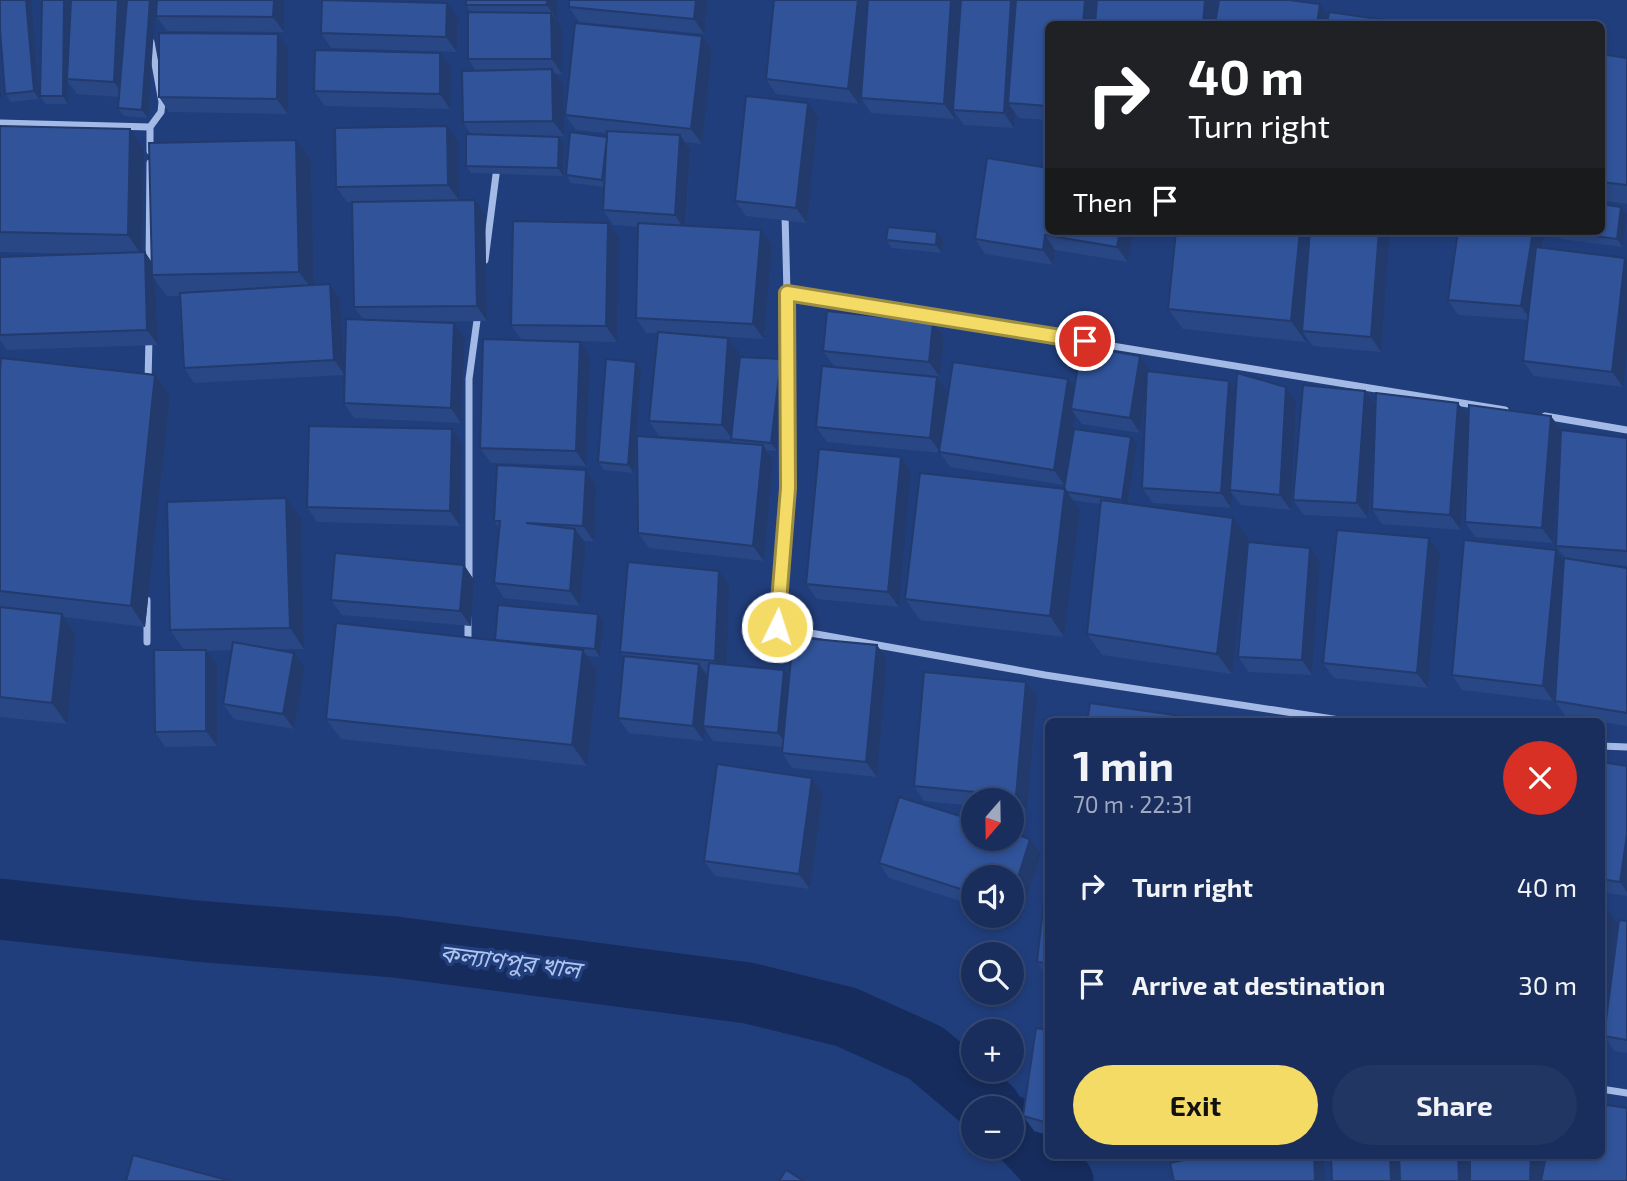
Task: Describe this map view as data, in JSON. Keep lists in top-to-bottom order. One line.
{"water":["কল্যাণপুর খাল"],"north":"bottom","page":{"turn":["40 m","Turn right"],"then":"Then","heading":["1 min","70 m · 22:31"],"map_buttons":["+","−"],"list":[{"name":"Turn right","value":"40 m"},{"name":"Arrive at destination","value":"30 m"}],"buttons":["Exit","Share"]}}
